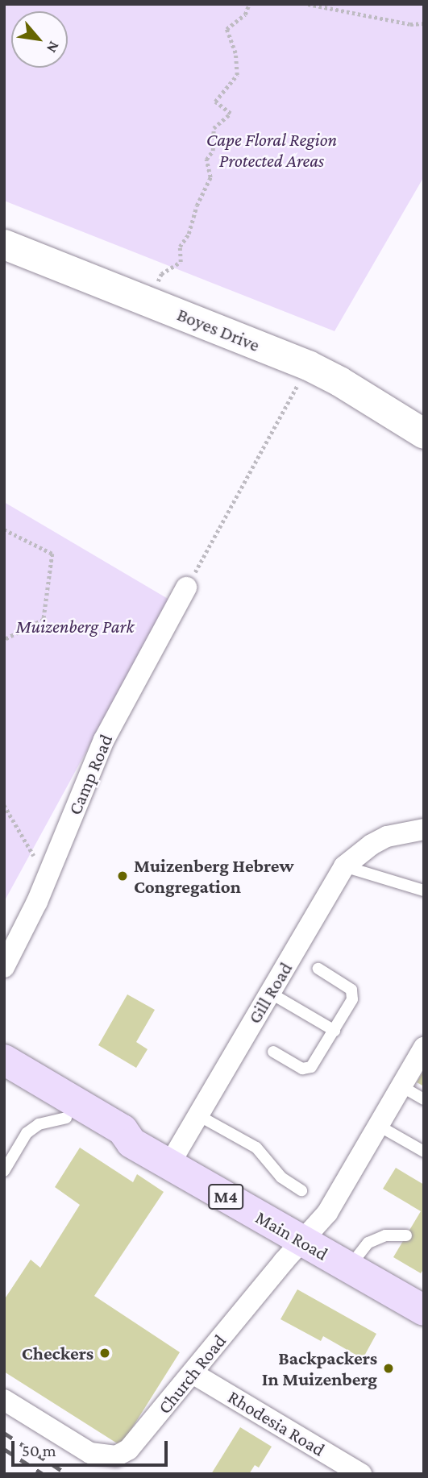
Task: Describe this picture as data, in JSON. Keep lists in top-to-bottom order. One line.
{"streets":{"main road":["Boyes Drive","M4","Main Road"],"street":["Camp Road","Gill Road","Church Road","Rhodesia Road"]},"crossings":[["Gill Road","Main Road"],["Main Road","Church Road"],["Church Road","Rhodesia Road"]],"parks":["Cape Floral Region Protected Areas","Muizenberg Park"],"places":["Muizenberg Hebrew Congregation","Checkers","Backpackers In Muizenberg"],"scale_bar":"50 m","north":"bottom right"}
